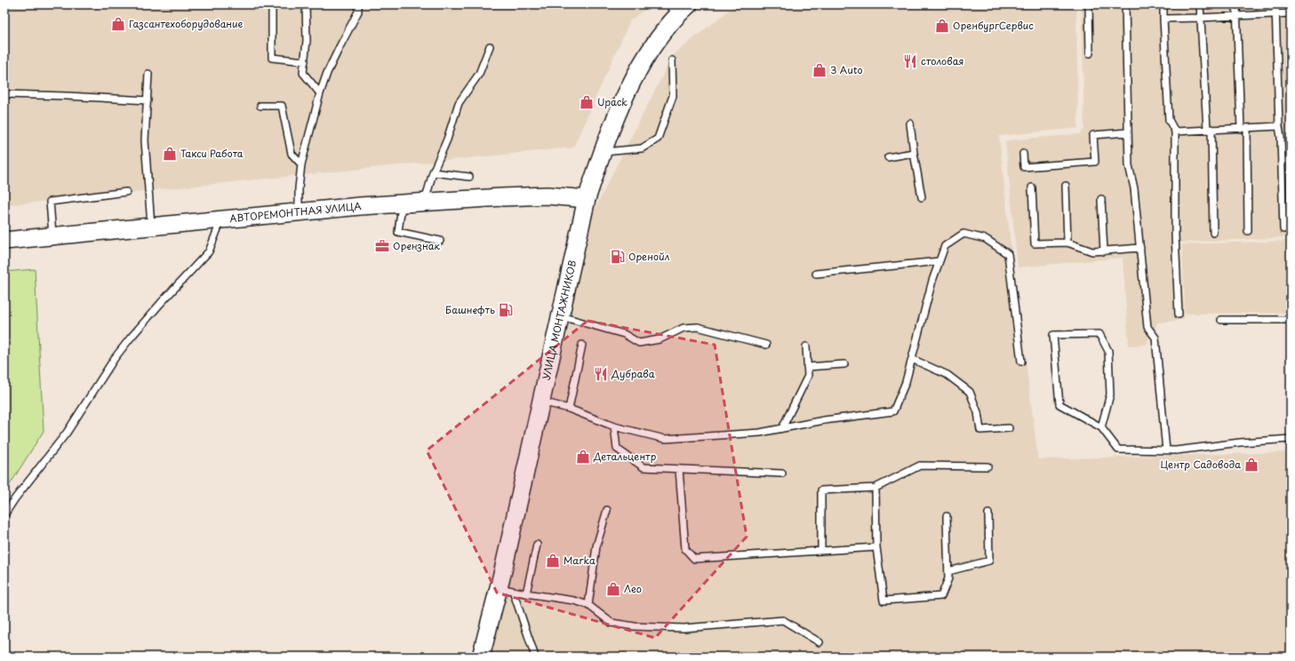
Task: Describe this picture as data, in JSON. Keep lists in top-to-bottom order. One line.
{"streets":{"main road":["АВТОРЕМОНТНАЯ УЛИЦА","УЛИЦА МОНТАЖНИКОВ"]},"crossings":[["АВТОРЕМОНТНАЯ УЛИЦА","УЛИЦА МОНТАЖНИКОВ"]],"places":{"shop":["Газсантехоборудование","ОренбургСервис","3 Auto","Upack","Такси Работа","Детальцентр","Центр Садовода","Marka","Лео"],"restaurant":["столовая","Дубрава"],"office":["Орензнак"],"fuel station":["Оренойл","Башнефть"]}}
